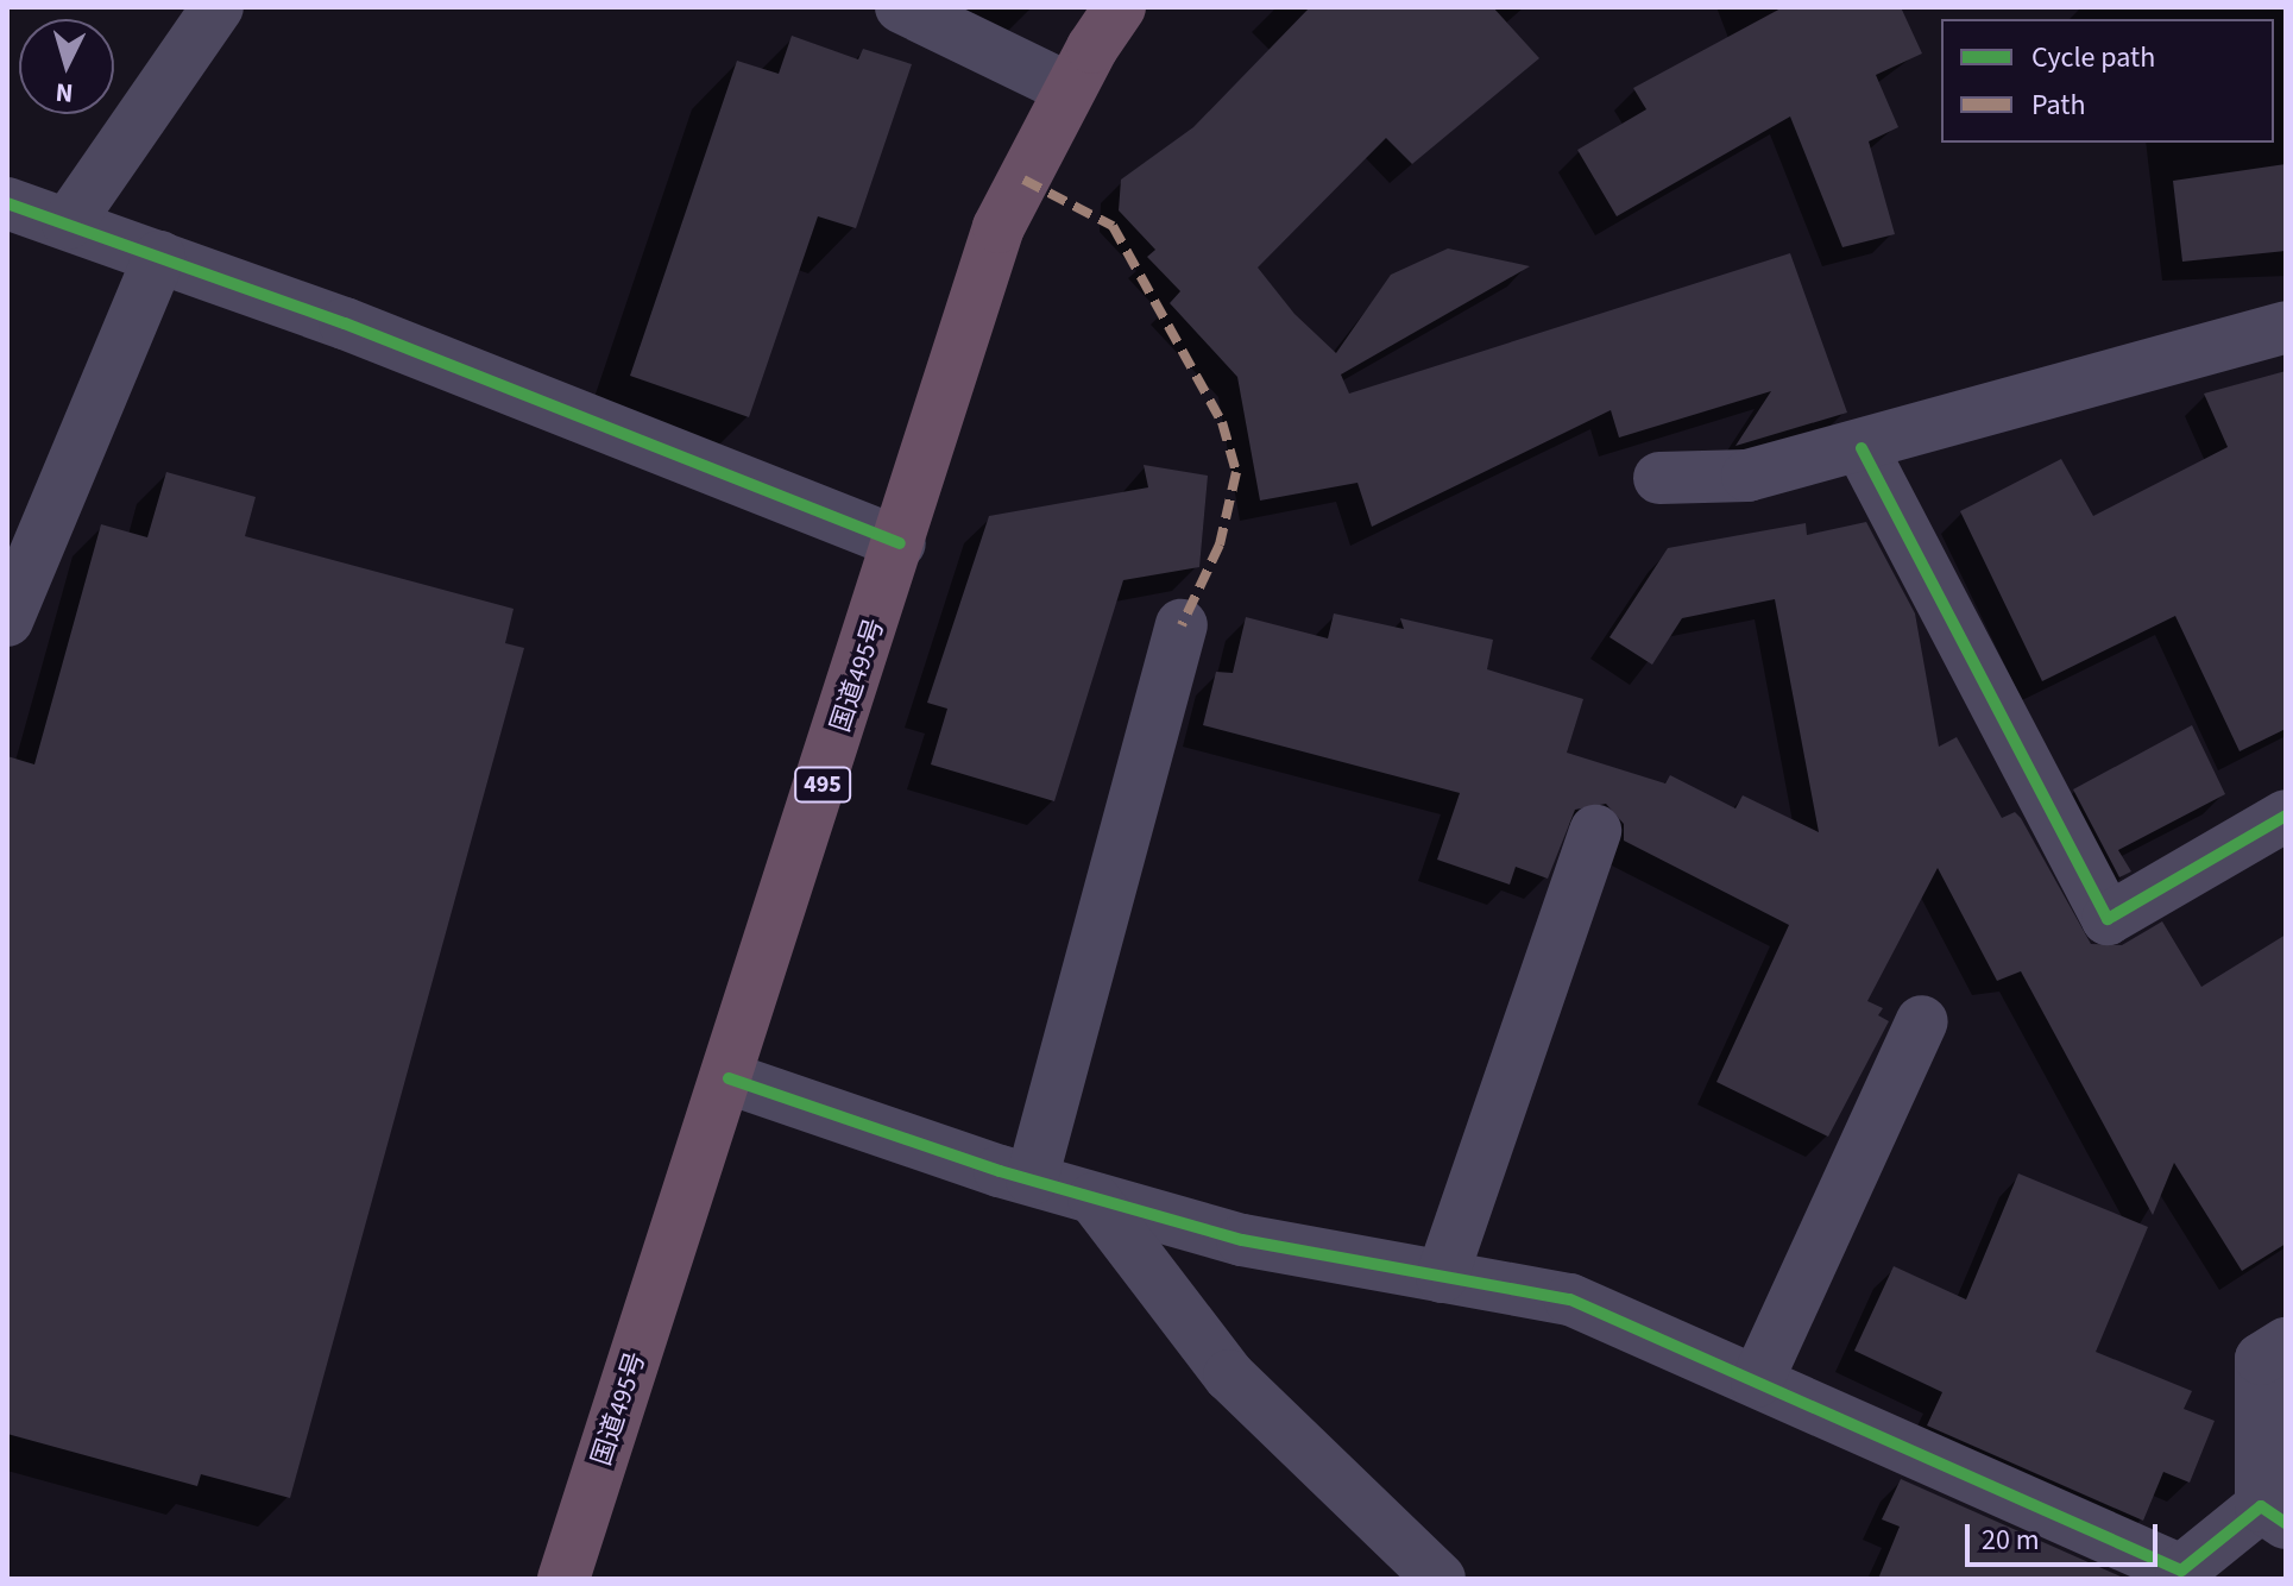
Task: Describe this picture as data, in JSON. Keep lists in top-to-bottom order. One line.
{"streets":{"highway":["国道495号","495"]},"legend":["Cycle path","Path"],"scale_bar":"20 m","north":"bottom"}
